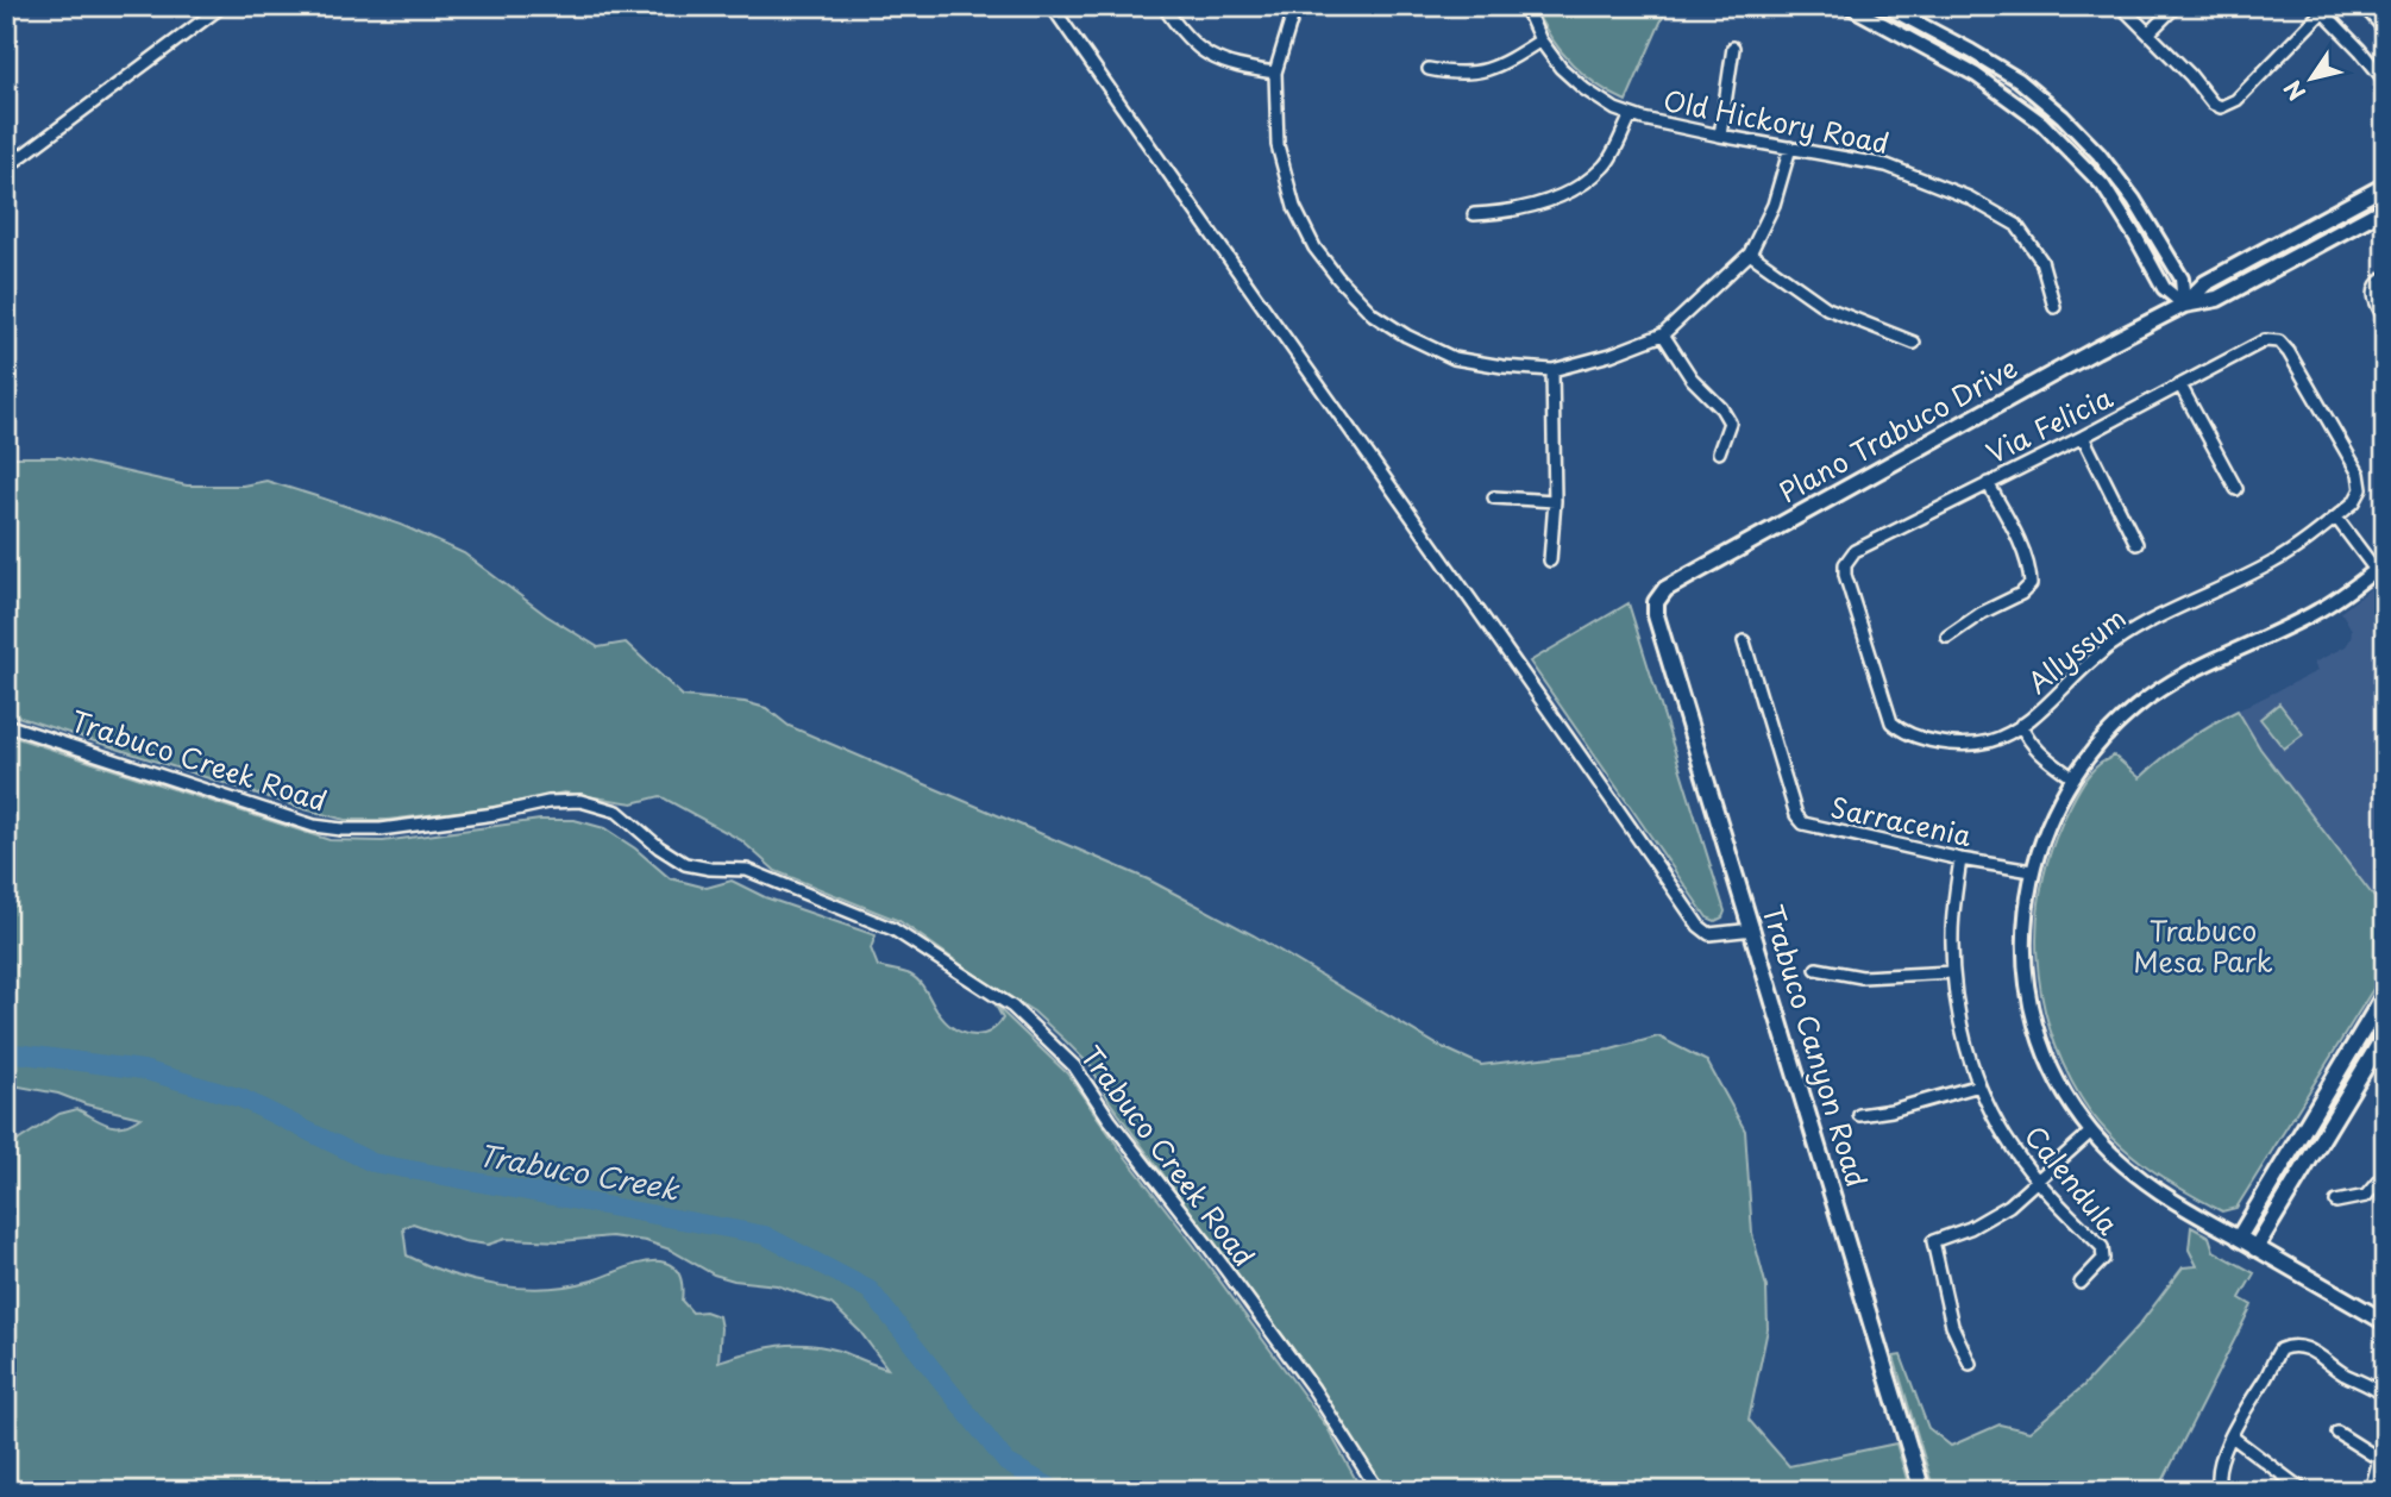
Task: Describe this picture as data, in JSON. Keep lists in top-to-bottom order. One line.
{"streets":{"main road":["Plano Trabuco Drive","Trabuco Canyon Road"],"street":["Old Hickory Road","Via Felicia","Allyssum","Trabuco Creek Road","Sarracenia","Calendula"]},"crossings":[["Via Felicia","Allyssum"],["Plano Trabuco Drive","Trabuco Canyon Road"],["Sarracenia","Calendula"]],"water":["Trabuco Creek"],"parks":["Trabuco Mesa Park"],"north":"bottom left"}
